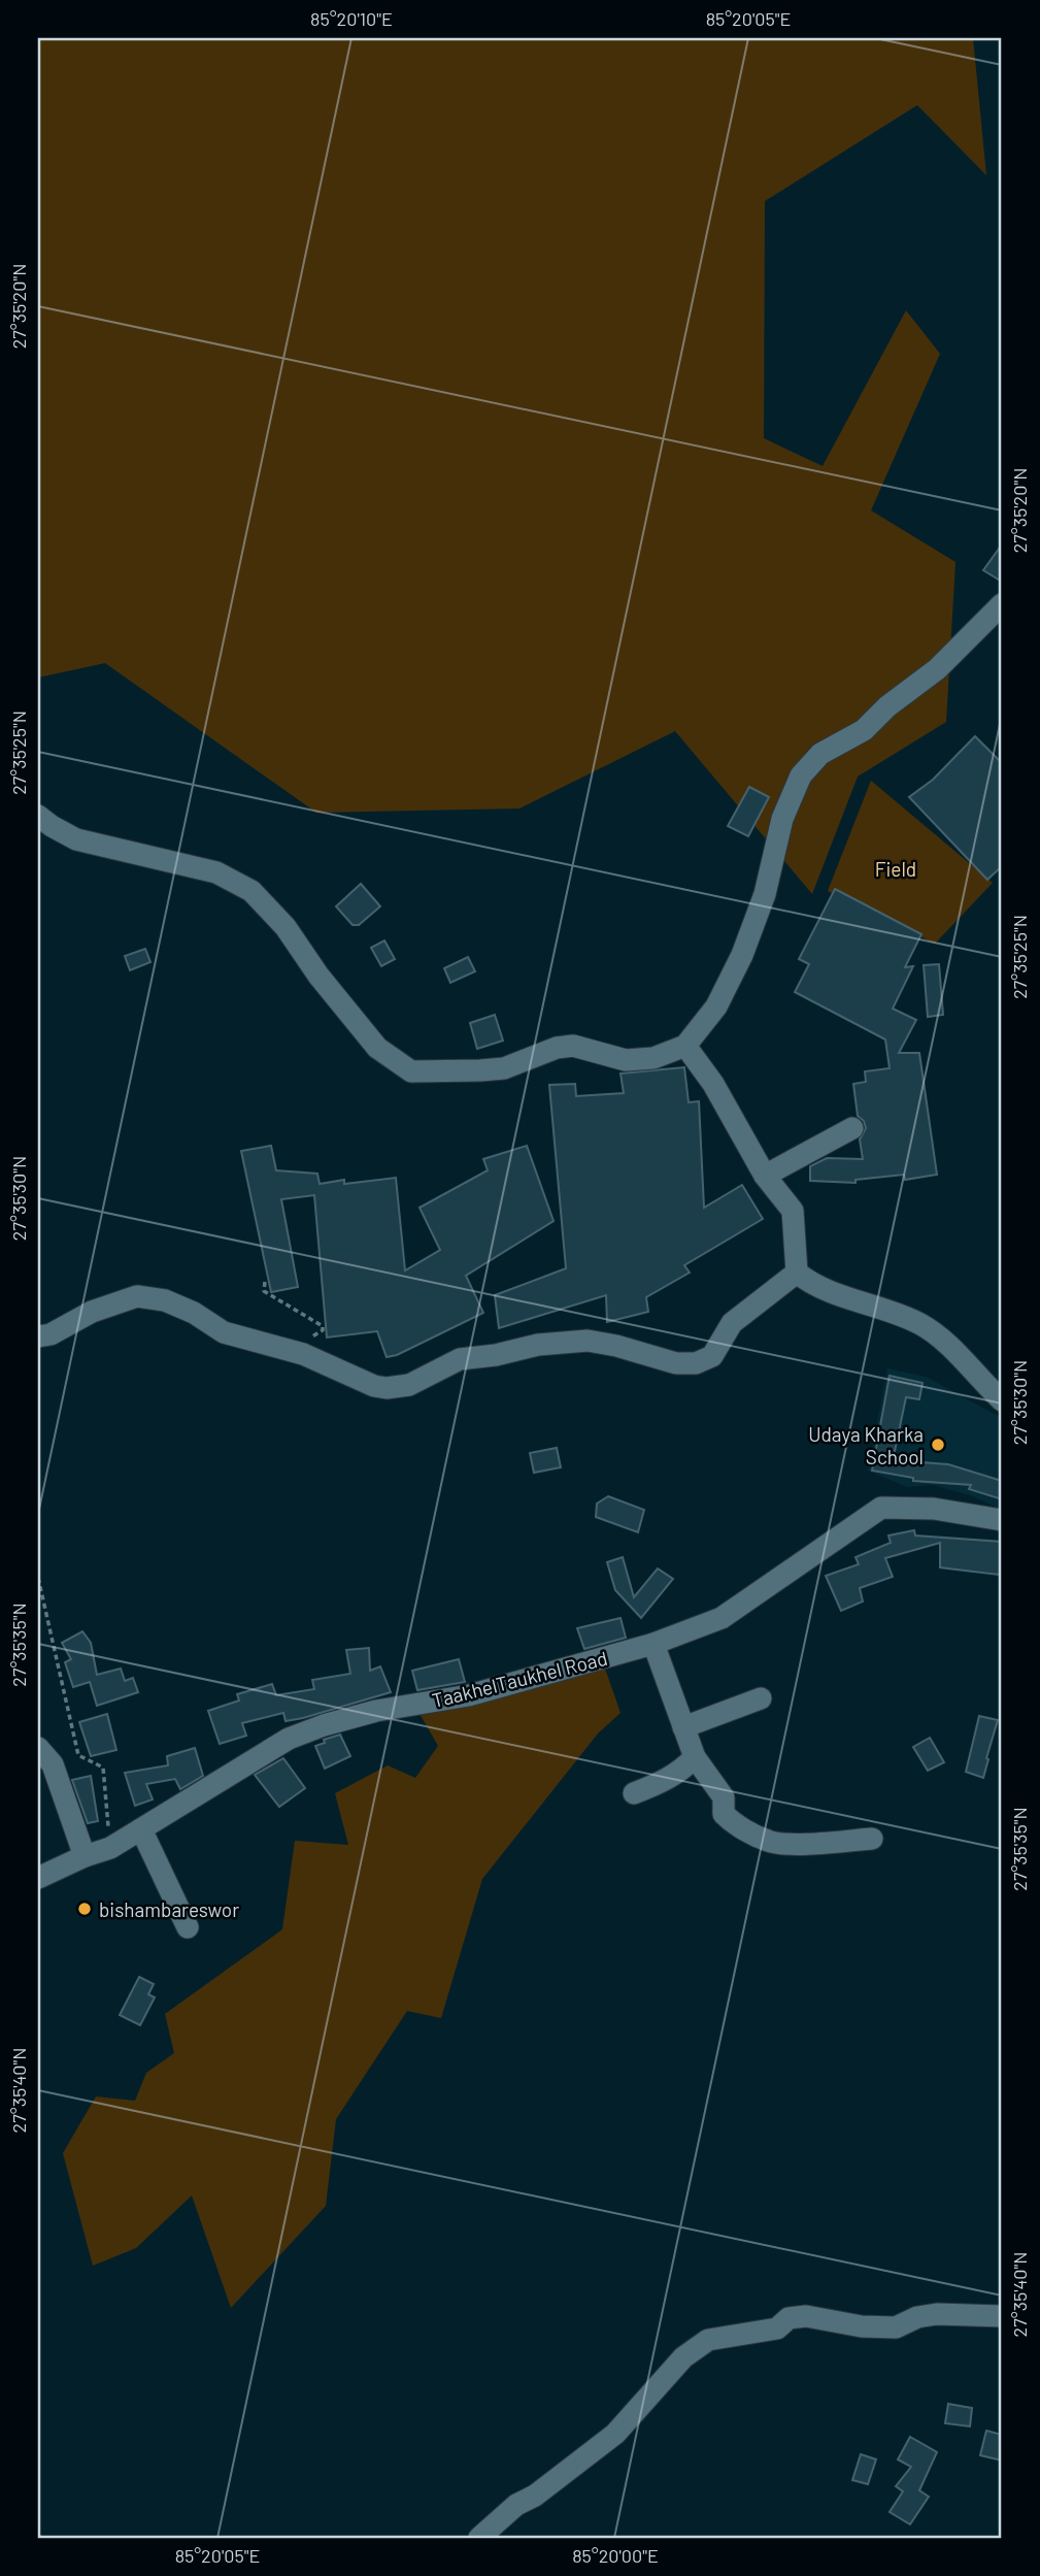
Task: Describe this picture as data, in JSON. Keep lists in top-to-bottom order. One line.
{"streets":{"street":["TaakhelTaukhel Road"]},"parks":["Field"],"places":["Udaya Kharka School","bishambareswor"],"coordinates":["85°20'10\"E","85°20'05\"E","27°35'20\"N","27°35'25\"N","27°35'30\"N","27°35'35\"N","27°35'40\"N","85°20'00\"E"]}
